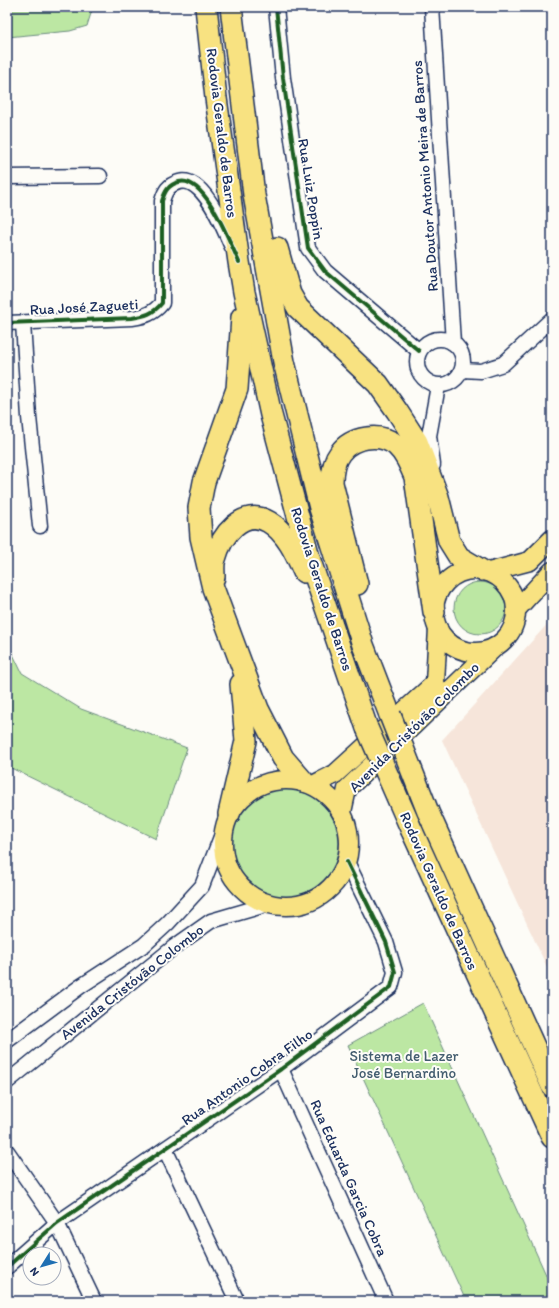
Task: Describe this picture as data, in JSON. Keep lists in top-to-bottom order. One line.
{"streets":{"highway":["Rodovia Geraldo de Barros"],"main road":["Avenida Cristóvão Colombo"],"street":["Rua Doutor Antonio Meira de Barros","Rua Luiz Poppin","Rua José Zagueti","Rua Antonio Cobra Filho","Rua Eduarda Garcia Cobra"]},"crossings":[["Rodovia Geraldo de Barros","Rua José Zagueti"],["Rua Doutor Antonio Meira de Barros","Rua Luiz Poppin"],["Avenida Cristóvão Colombo","Rua Antonio Cobra Filho"],["Rua Antonio Cobra Filho","Rua Eduarda Garcia Cobra"]],"parks":["Sistema de Lazer José Bernardino"],"north":"bottom left"}
